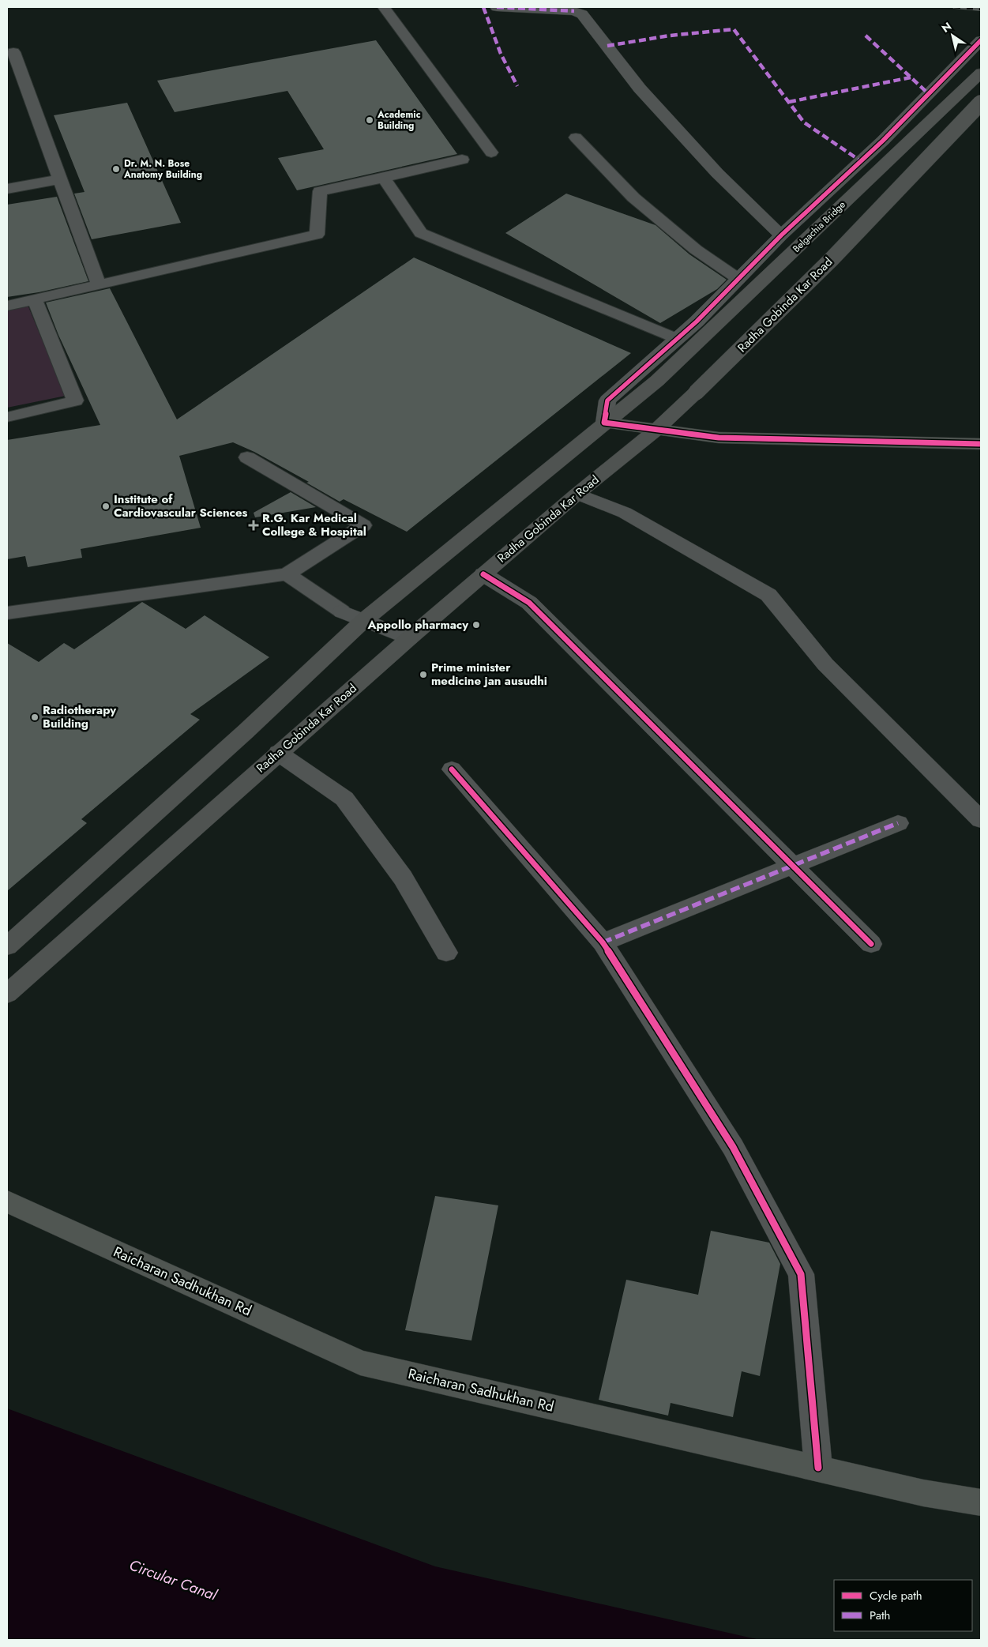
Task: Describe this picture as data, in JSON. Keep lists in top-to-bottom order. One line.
{"streets":{"main road":["Belgachia Bridge","Radha Gobinda Kar Road","Raicharan Sadhukhan Rd"]},"water":["Circular Canal"],"places":{"other":["Academic Building","Dr. M. N. Bose Anatomy Building","Institute of Cardiovascular Sciences","Appollo pharmacy","Prime minister medicine jan ausudhi","Radiotherapy Building"],"health":["R.G. Kar Medical College & Hospital"]},"legend":["Cycle path","Path"],"north":"top left"}
